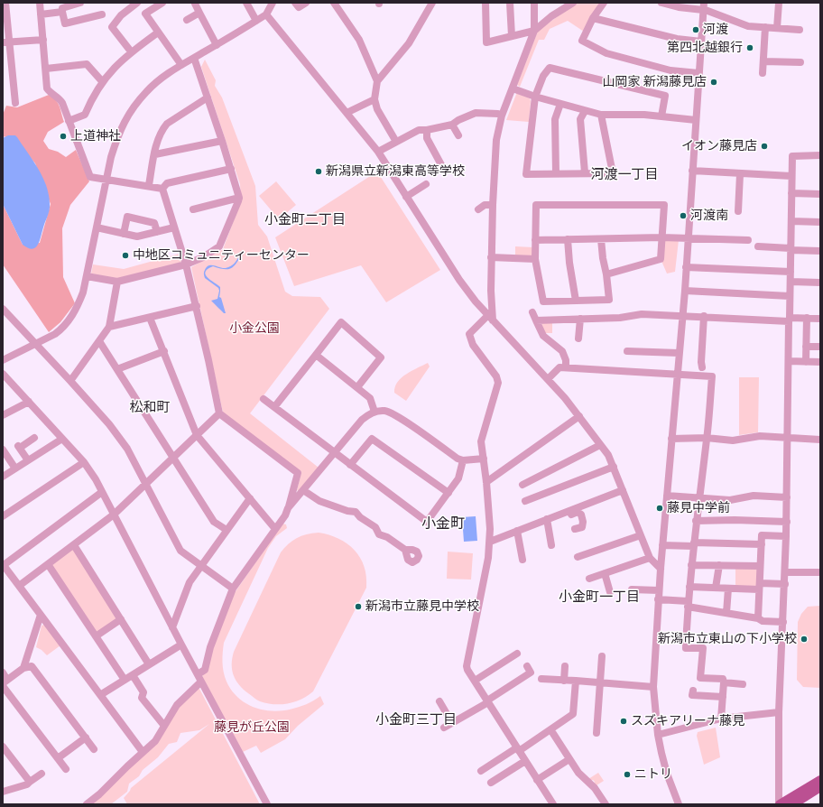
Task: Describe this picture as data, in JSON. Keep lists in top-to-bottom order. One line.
{"districts":["河渡一丁目","小金町二丁目","松和町","小金町","小金町一丁目","小金町三丁目"],"parks":["小金公園","藤見が丘公園"],"places":["河渡","第四北越銀行","山岡家 新潟藤見店","上道神社","イオン藤見店","新潟県立新潟東高等学校","河渡南","中地区コミュニティーセンター","藤見中学前","新潟市立藤見中学校","新潟市立東山の下小学校","スズキアリーナ藤見","ニトリ"]}
